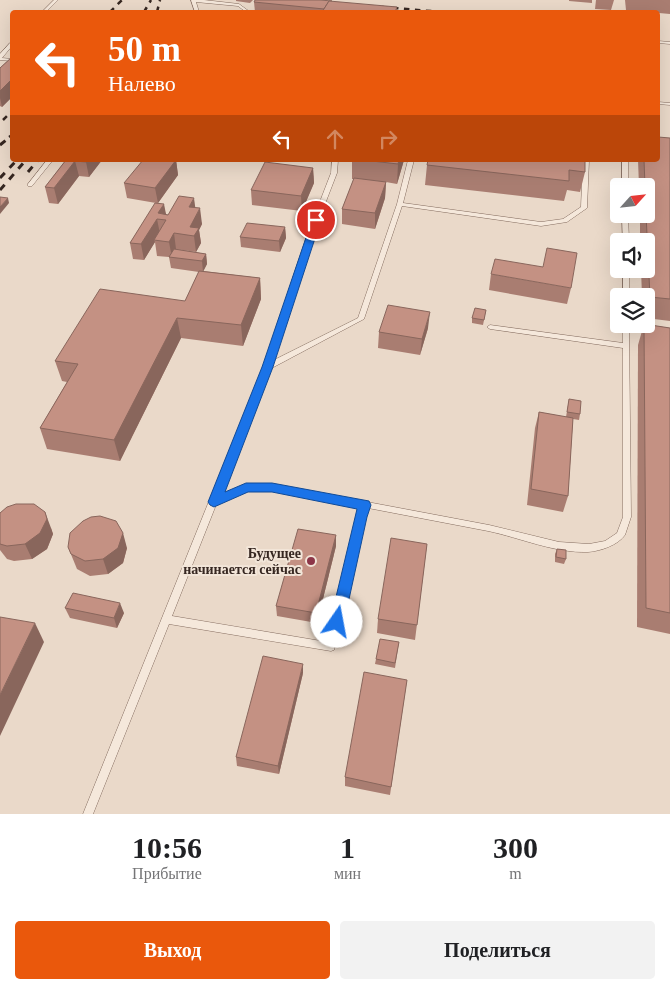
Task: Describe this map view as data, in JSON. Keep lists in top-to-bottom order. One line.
{"places":["Будущее начинается сейчас"],"north":"top right","page":{"turn":["50 m","Налево"],"eta":["10:56","Прибытие","1","мин","300","m"],"buttons":["Выход","Поделиться"]}}
